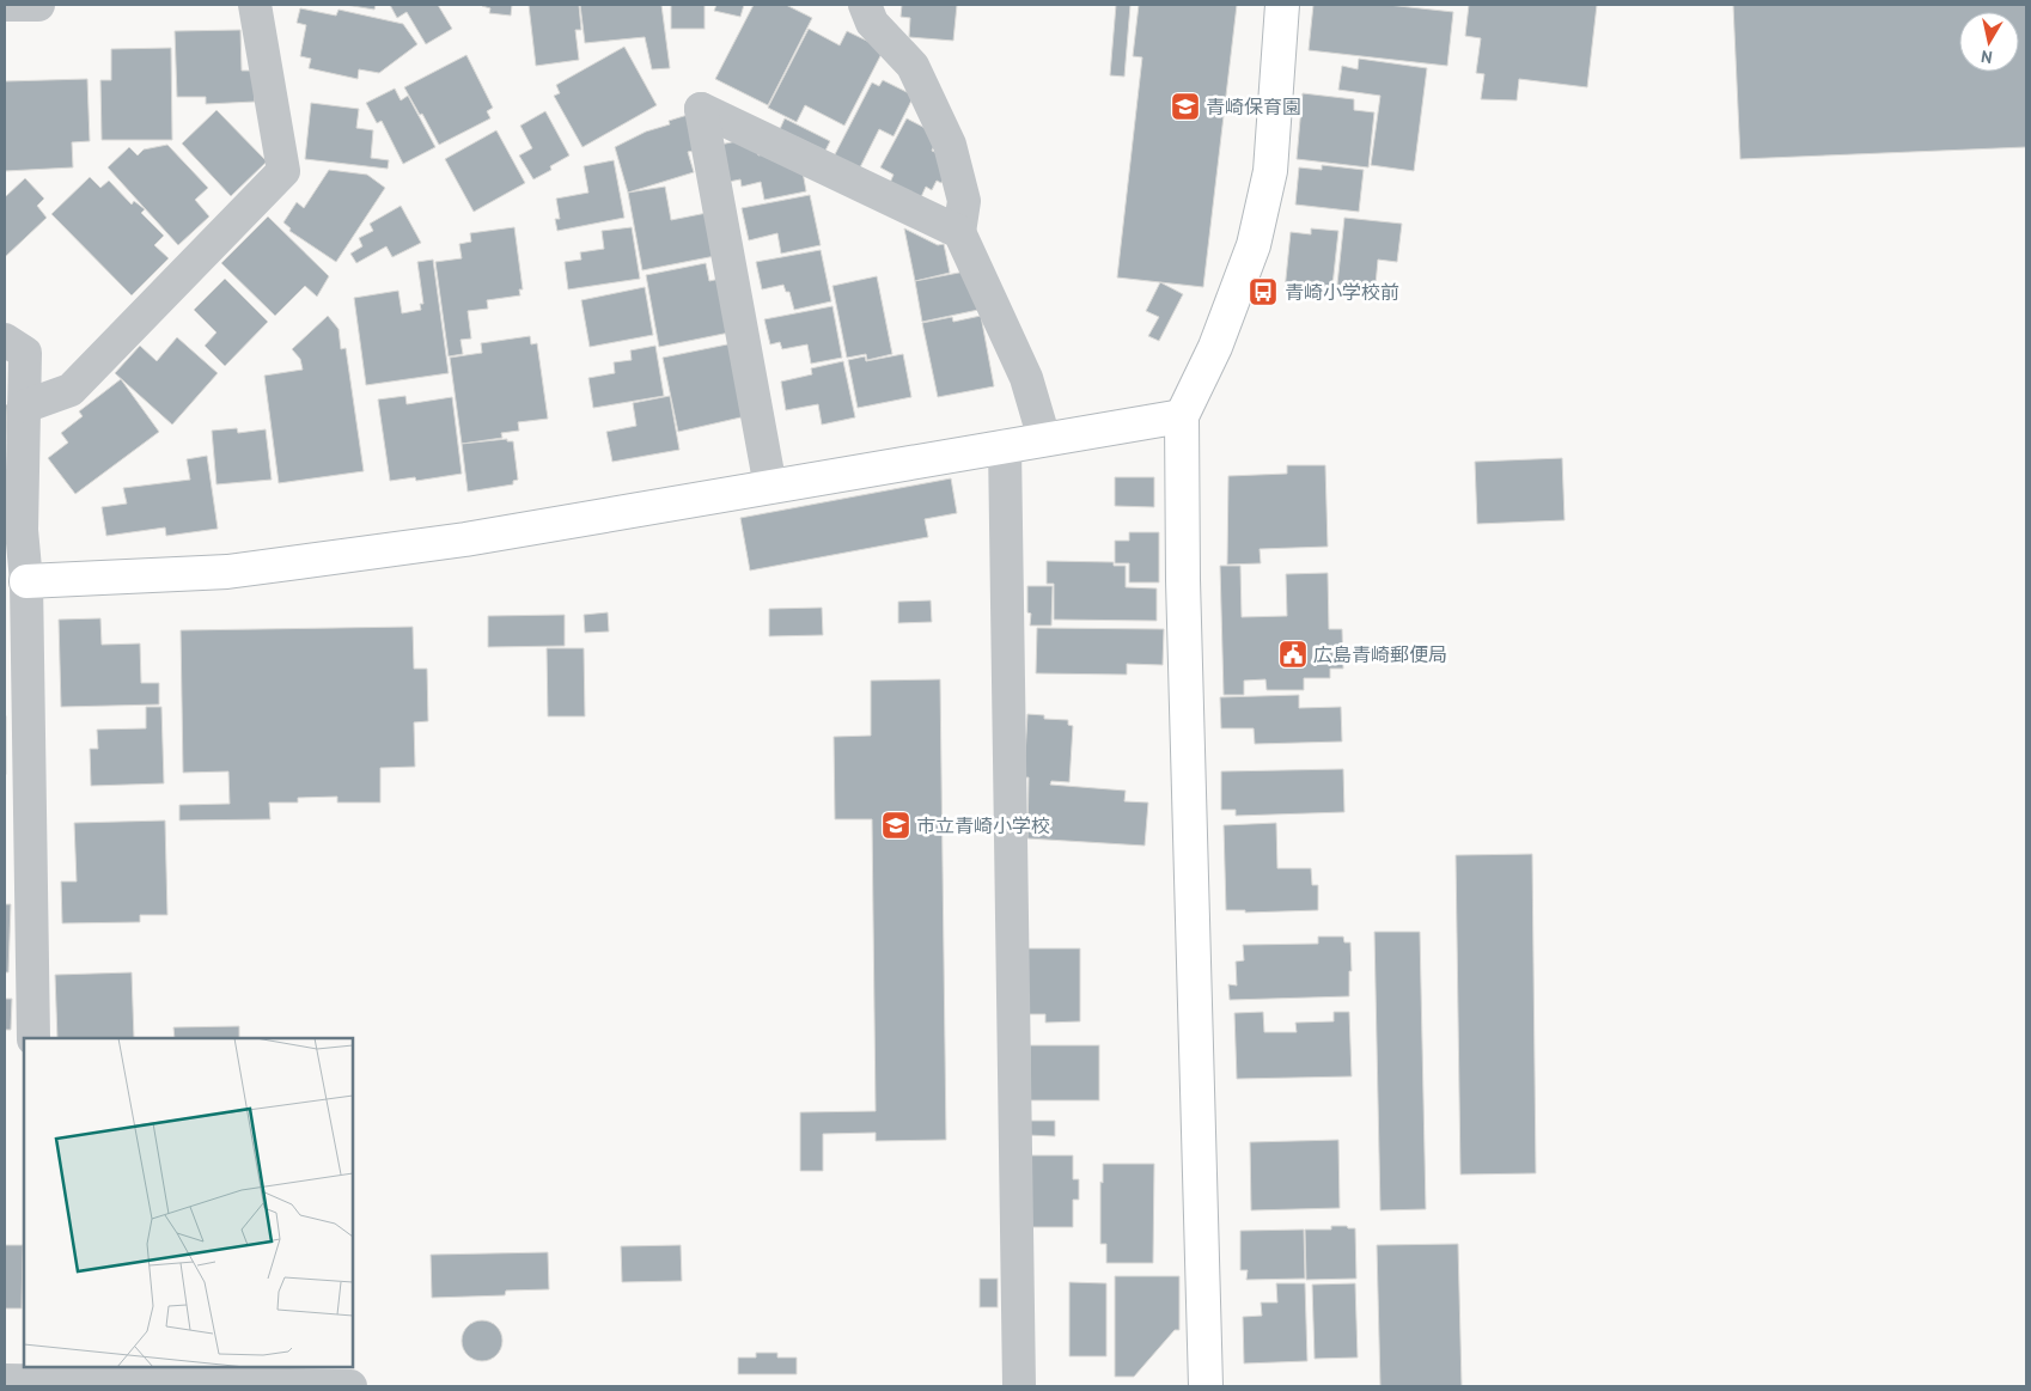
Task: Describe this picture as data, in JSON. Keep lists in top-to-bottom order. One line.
{"places":{"school or university":["青崎保育園","市立青崎小学校"],"bus stop":["青崎小学校前"],"public building":["広島青崎郵便局"]},"north":"bottom"}
